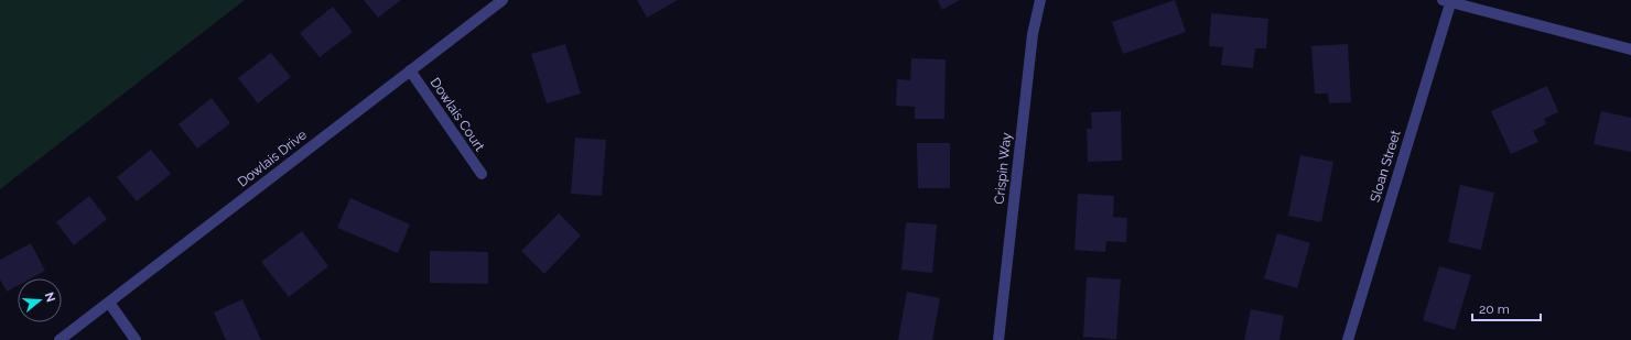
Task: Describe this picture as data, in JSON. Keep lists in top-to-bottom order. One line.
{"streets":{"street":["Dowlais Court","Dowlais Drive","Sloan Street","Crispin Way"]},"crossings":[["Dowlais Court","Dowlais Drive"]],"scale_bar":"20 m","north":"right"}
